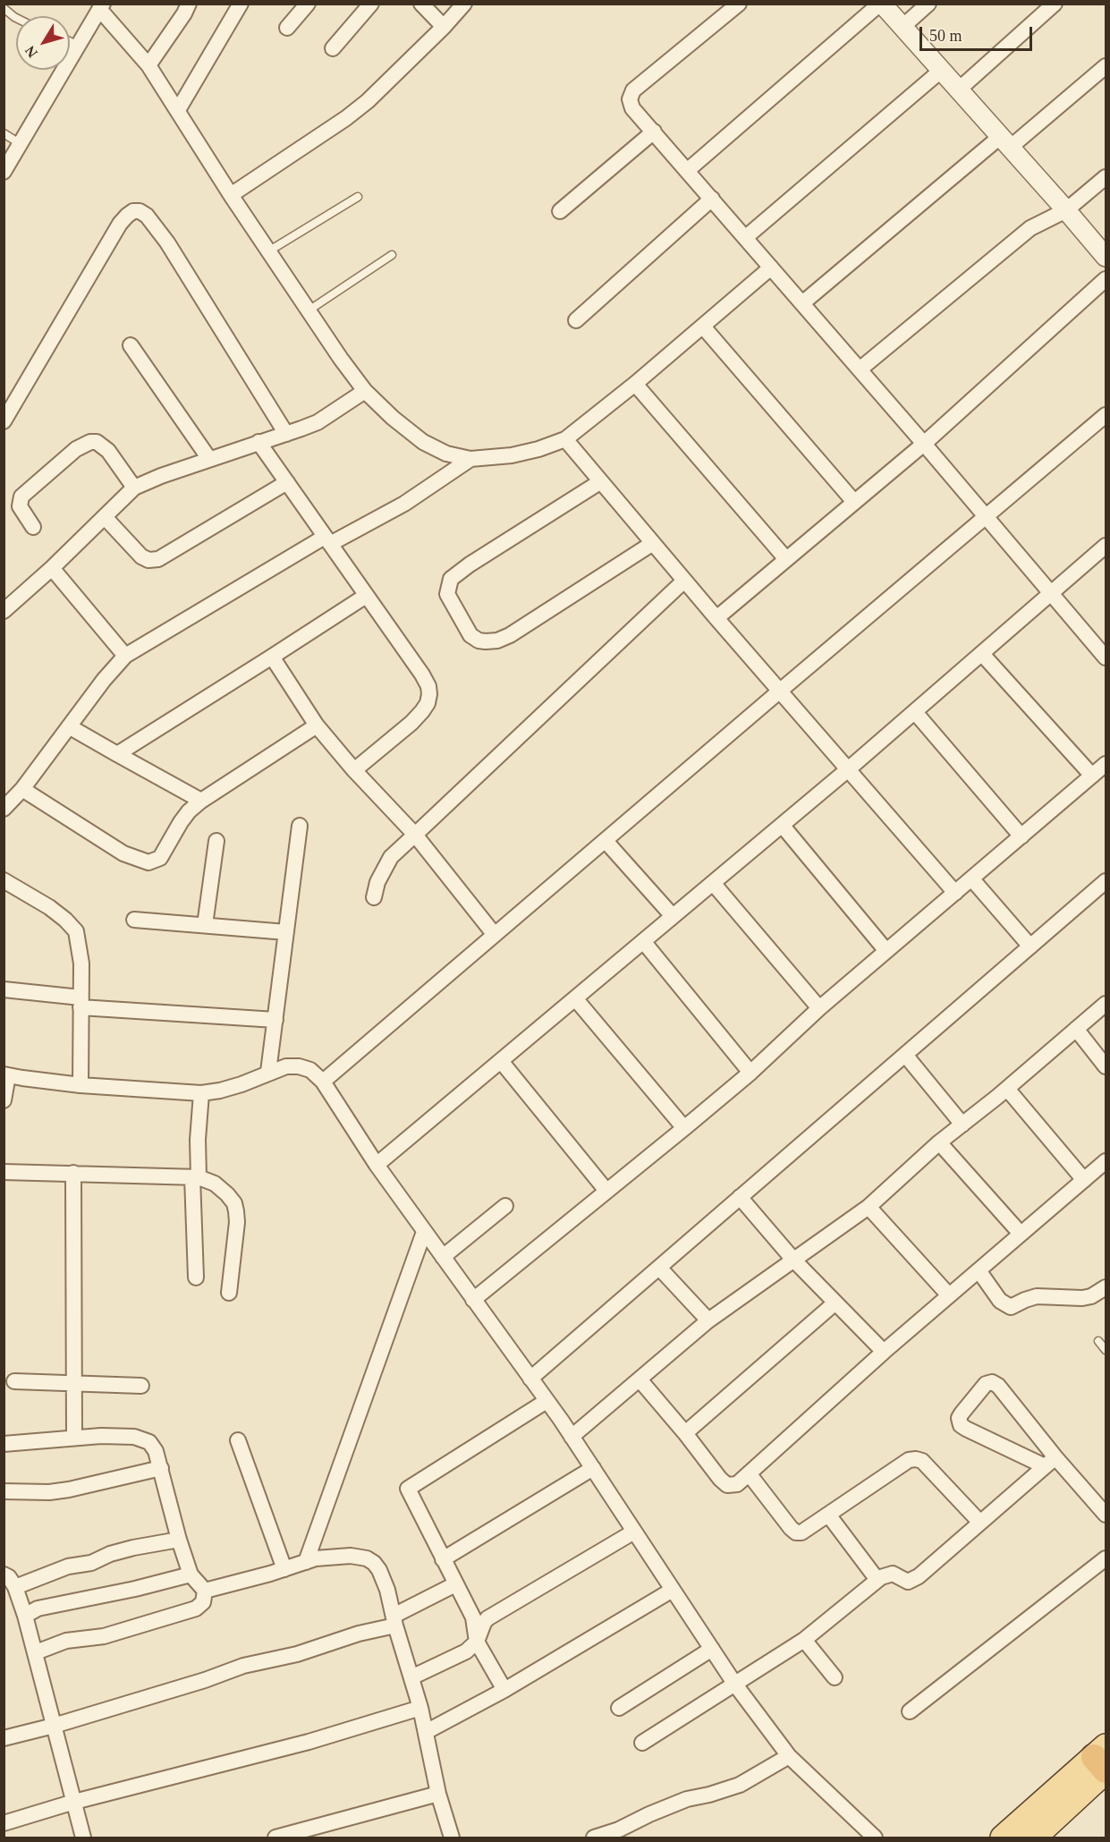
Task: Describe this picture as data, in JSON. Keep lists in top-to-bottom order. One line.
{"scale_bar":"50 m","north":"bottom left"}
